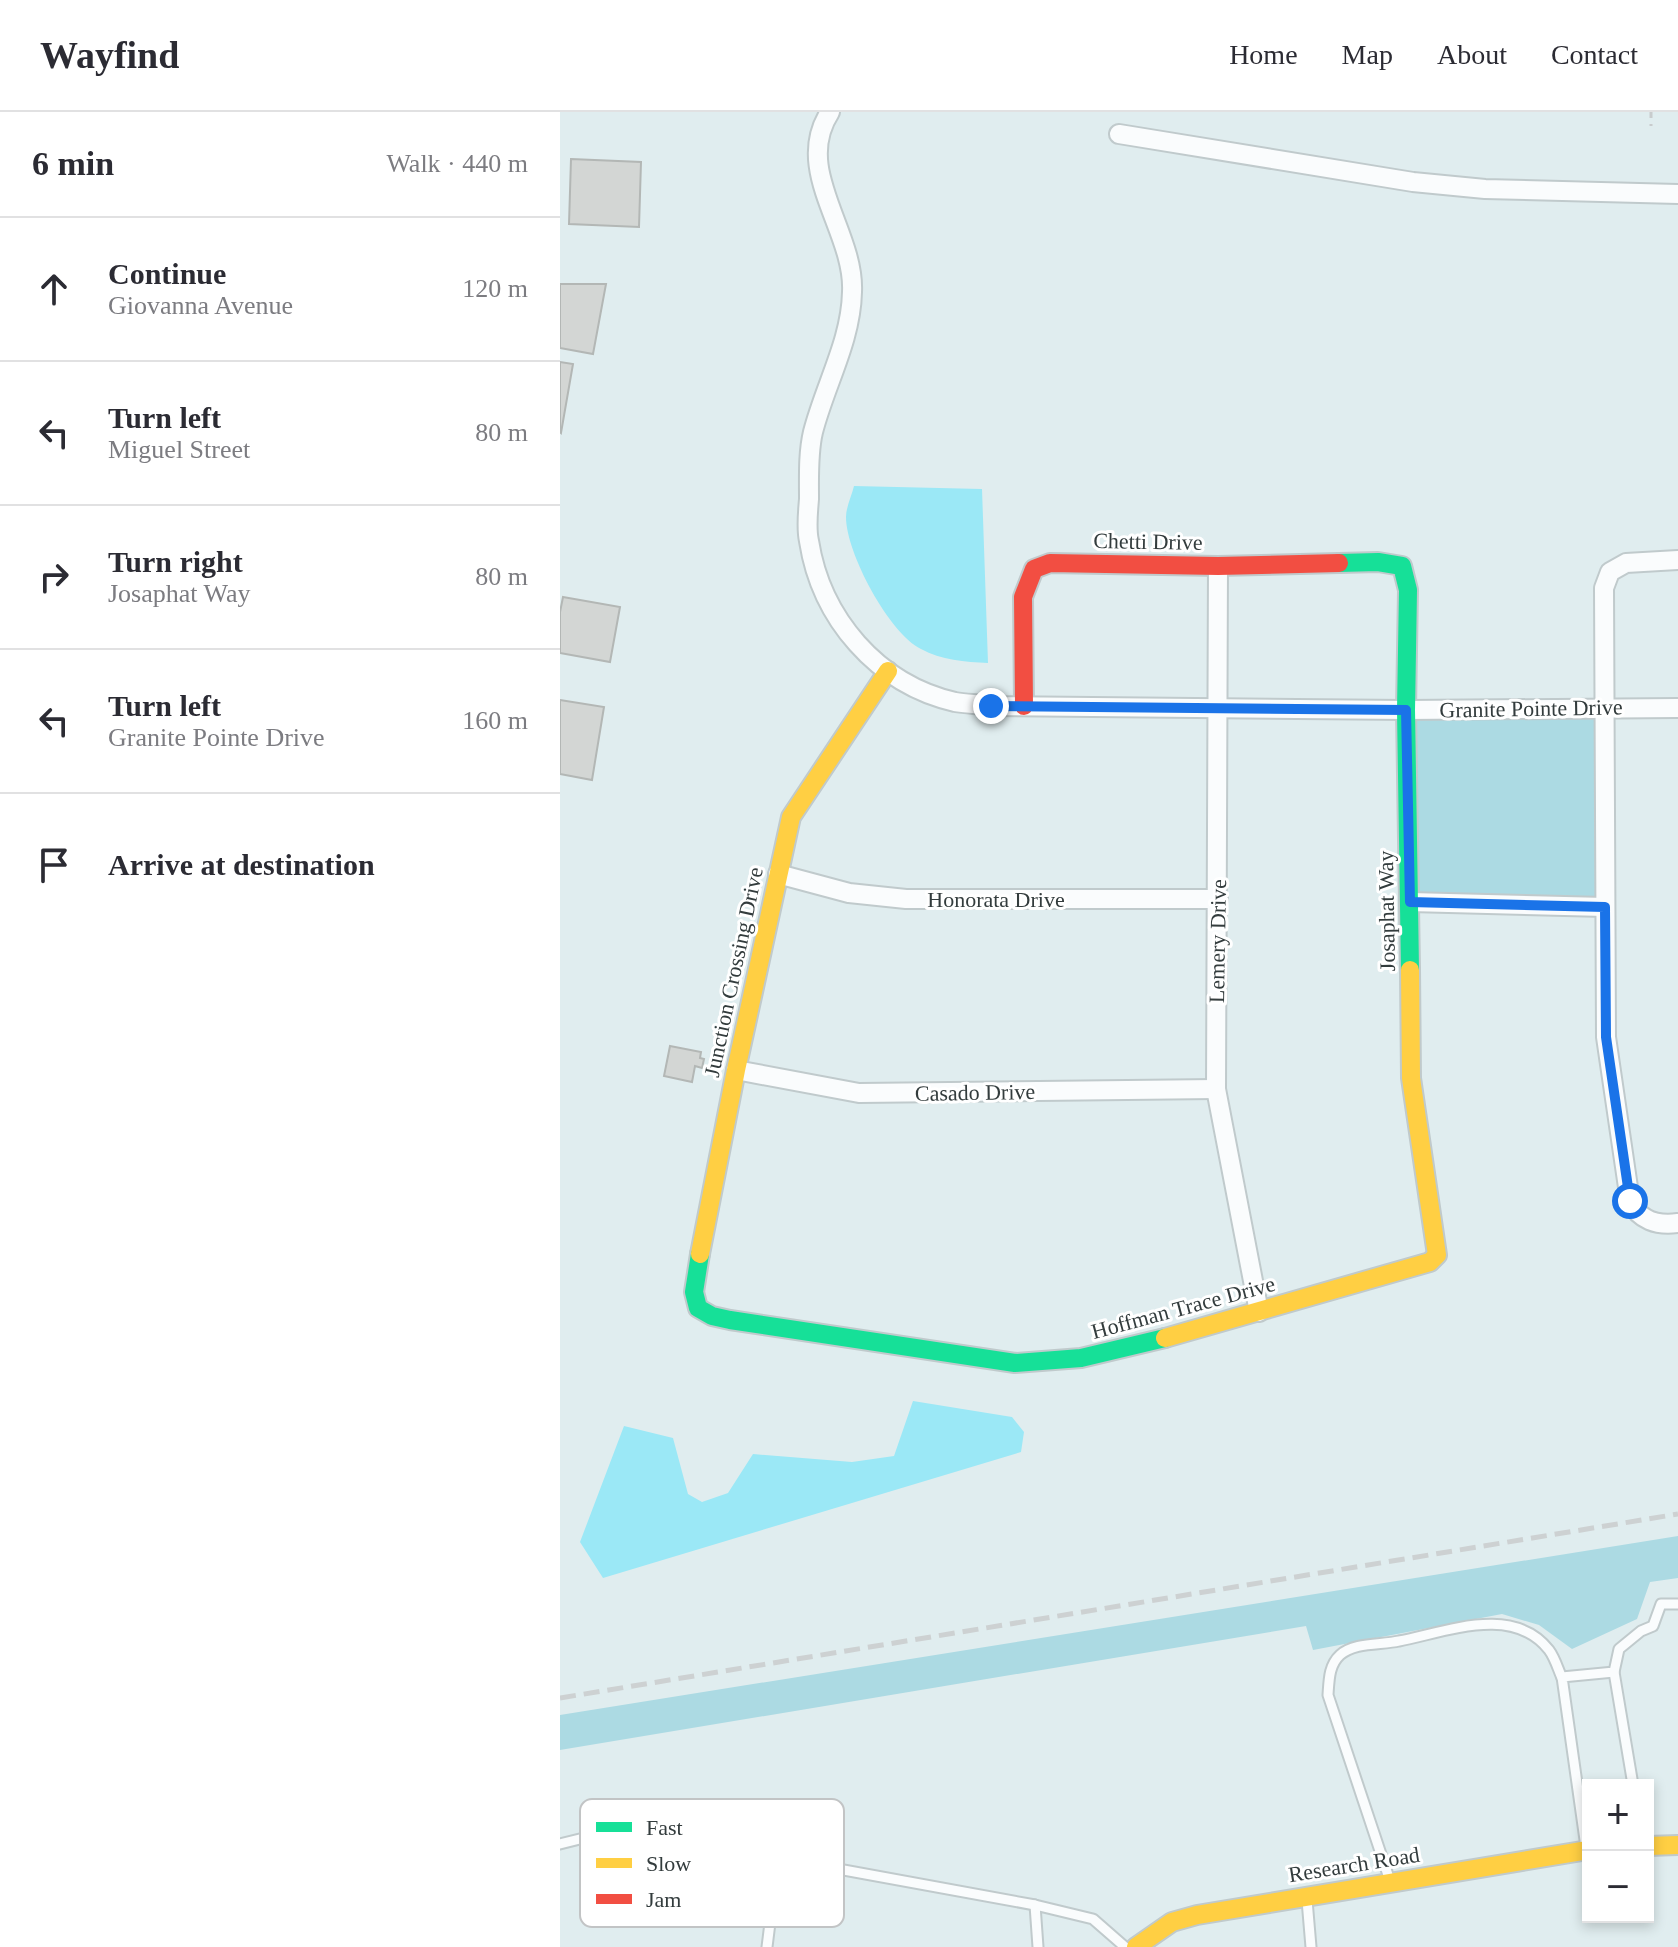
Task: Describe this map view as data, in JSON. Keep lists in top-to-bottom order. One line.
{"streets":{"street":["Chetti Drive","Granite Pointe Drive","Honorata Drive","Josaphat Way","Lemery Drive","Junction Crossing Drive","Casado Drive","Hoffman Trace Drive","Research Road"]},"crossings":[["Chetti Drive","Granite Pointe Drive"],["Chetti Drive","Josaphat Way"],["Chetti Drive","Lemery Drive"],["Granite Pointe Drive","Josaphat Way"],["Granite Pointe Drive","Lemery Drive"],["Granite Pointe Drive","Junction Crossing Drive"],["Honorata Drive","Lemery Drive"],["Honorata Drive","Junction Crossing Drive"],["Josaphat Way","Hoffman Trace Drive"],["Lemery Drive","Casado Drive"],["Lemery Drive","Hoffman Trace Drive"],["Junction Crossing Drive","Casado Drive"],["Junction Crossing Drive","Hoffman Trace Drive"]],"legend":["Fast","Slow","Jam"],"page":{"header":"Wayfind","nav":["Home","Map","About","Contact"],"heading":["6 min","Walk · 440 m"],"list":[["Continue","Giovanna Avenue","120 m"],["Turn left","Miguel Street","80 m"],["Turn right","Josaphat Way","80 m"],["Turn left","Granite Pointe Drive","160 m"],"Arrive at destination"],"map_buttons":["+","−"]}}
